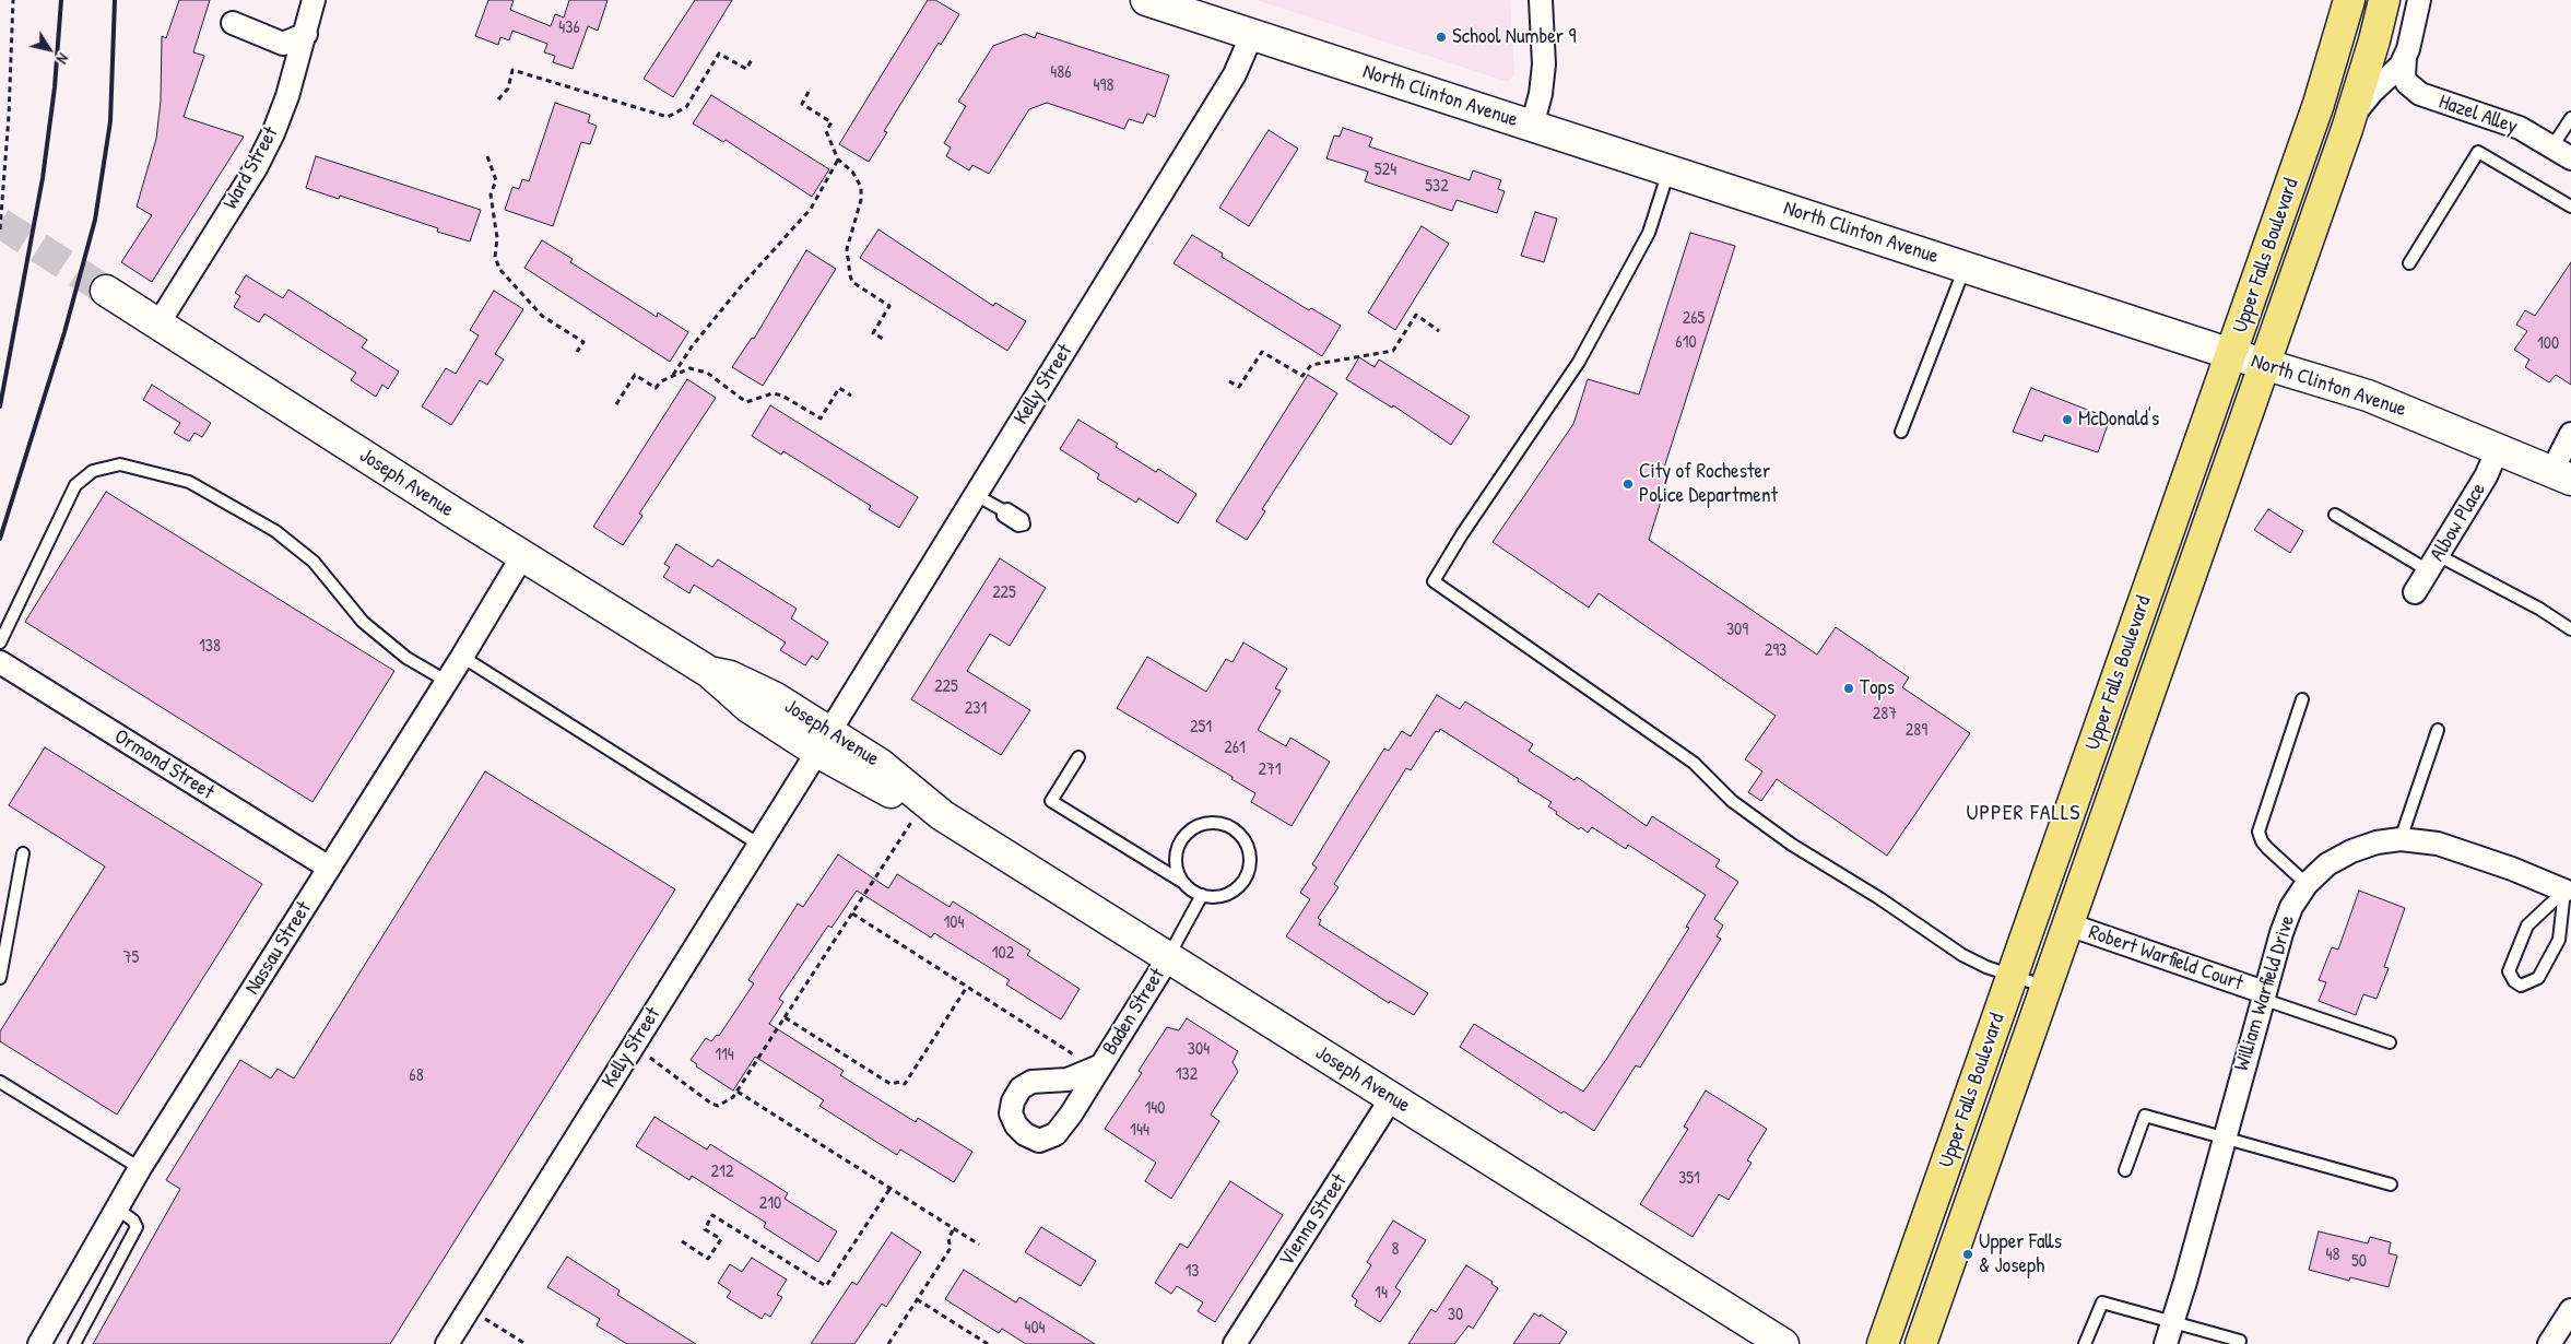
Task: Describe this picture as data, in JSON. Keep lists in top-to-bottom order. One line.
{"streets":{"main road":["North Clinton Avenue","Upper Falls Boulevard","Joseph Avenue"],"street":["Hazel Alley","Ward Street","Kelly Street","Albow Place","Ormond Street","Nassau Street","Robert Warfield Court","William Warfield Drive","Baden Street","Vienna Street"]},"crossings":[["North Clinton Avenue","Upper Falls Boulevard"],["North Clinton Avenue","Kelly Street"],["North Clinton Avenue","Albow Place"],["Ward Street","Joseph Avenue"],["Upper Falls Boulevard","Robert Warfield Court"],["Kelly Street","Joseph Avenue"],["Joseph Avenue","Nassau Street"],["Joseph Avenue","Baden Street"],["Joseph Avenue","Vienna Street"],["Ormond Street","Nassau Street"],["Robert Warfield Court","William Warfield Drive"]],"districts":["UPPER FALLS"],"places":["School Number 9","McDonald's","City of Rochester Police Department","Tops","Upper Falls & Joseph"],"house_numbers":["436","486","498","524","532","265","610","100","225","309","138","293","225","231","287","251","289","261","271","104","102","75","304","114","132","68","140","144","212","351","210","8","48","50","13","14","30","404"],"north":"bottom right"}
